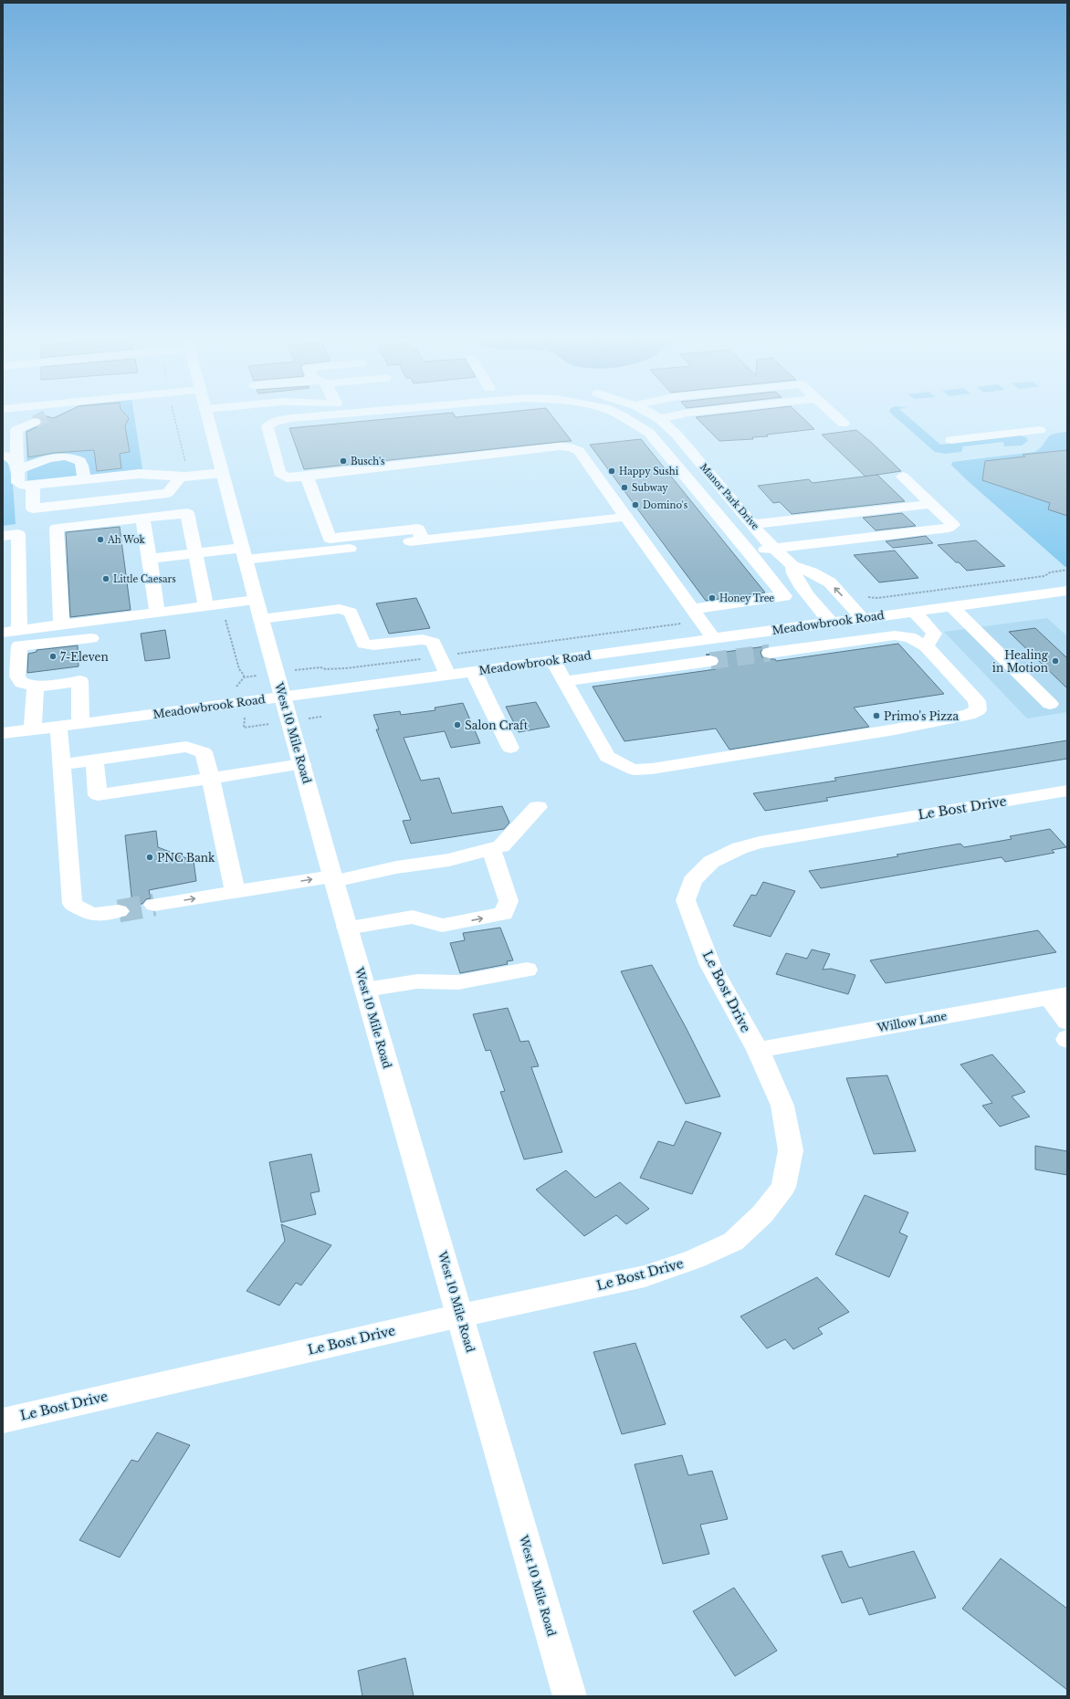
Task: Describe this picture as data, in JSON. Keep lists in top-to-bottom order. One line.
{"streets":{"street":["Manor Park Drive","Meadowbrook Road","West 10 Mile Road","Le Bost Drive","Willow Lane"]},"crossings":[["Manor Park Drive","Meadowbrook Road"],["Meadowbrook Road","West 10 Mile Road"],["West 10 Mile Road","Le Bost Drive"],["Le Bost Drive","Willow Lane"]],"places":["Busch's","Happy Sushi","Subway","Domino's","Ah Wok","Little Caesars","Honey Tree","7-Eleven","Healing in Motion","Primo's Pizza","Salon Craft","PNC Bank"]}
